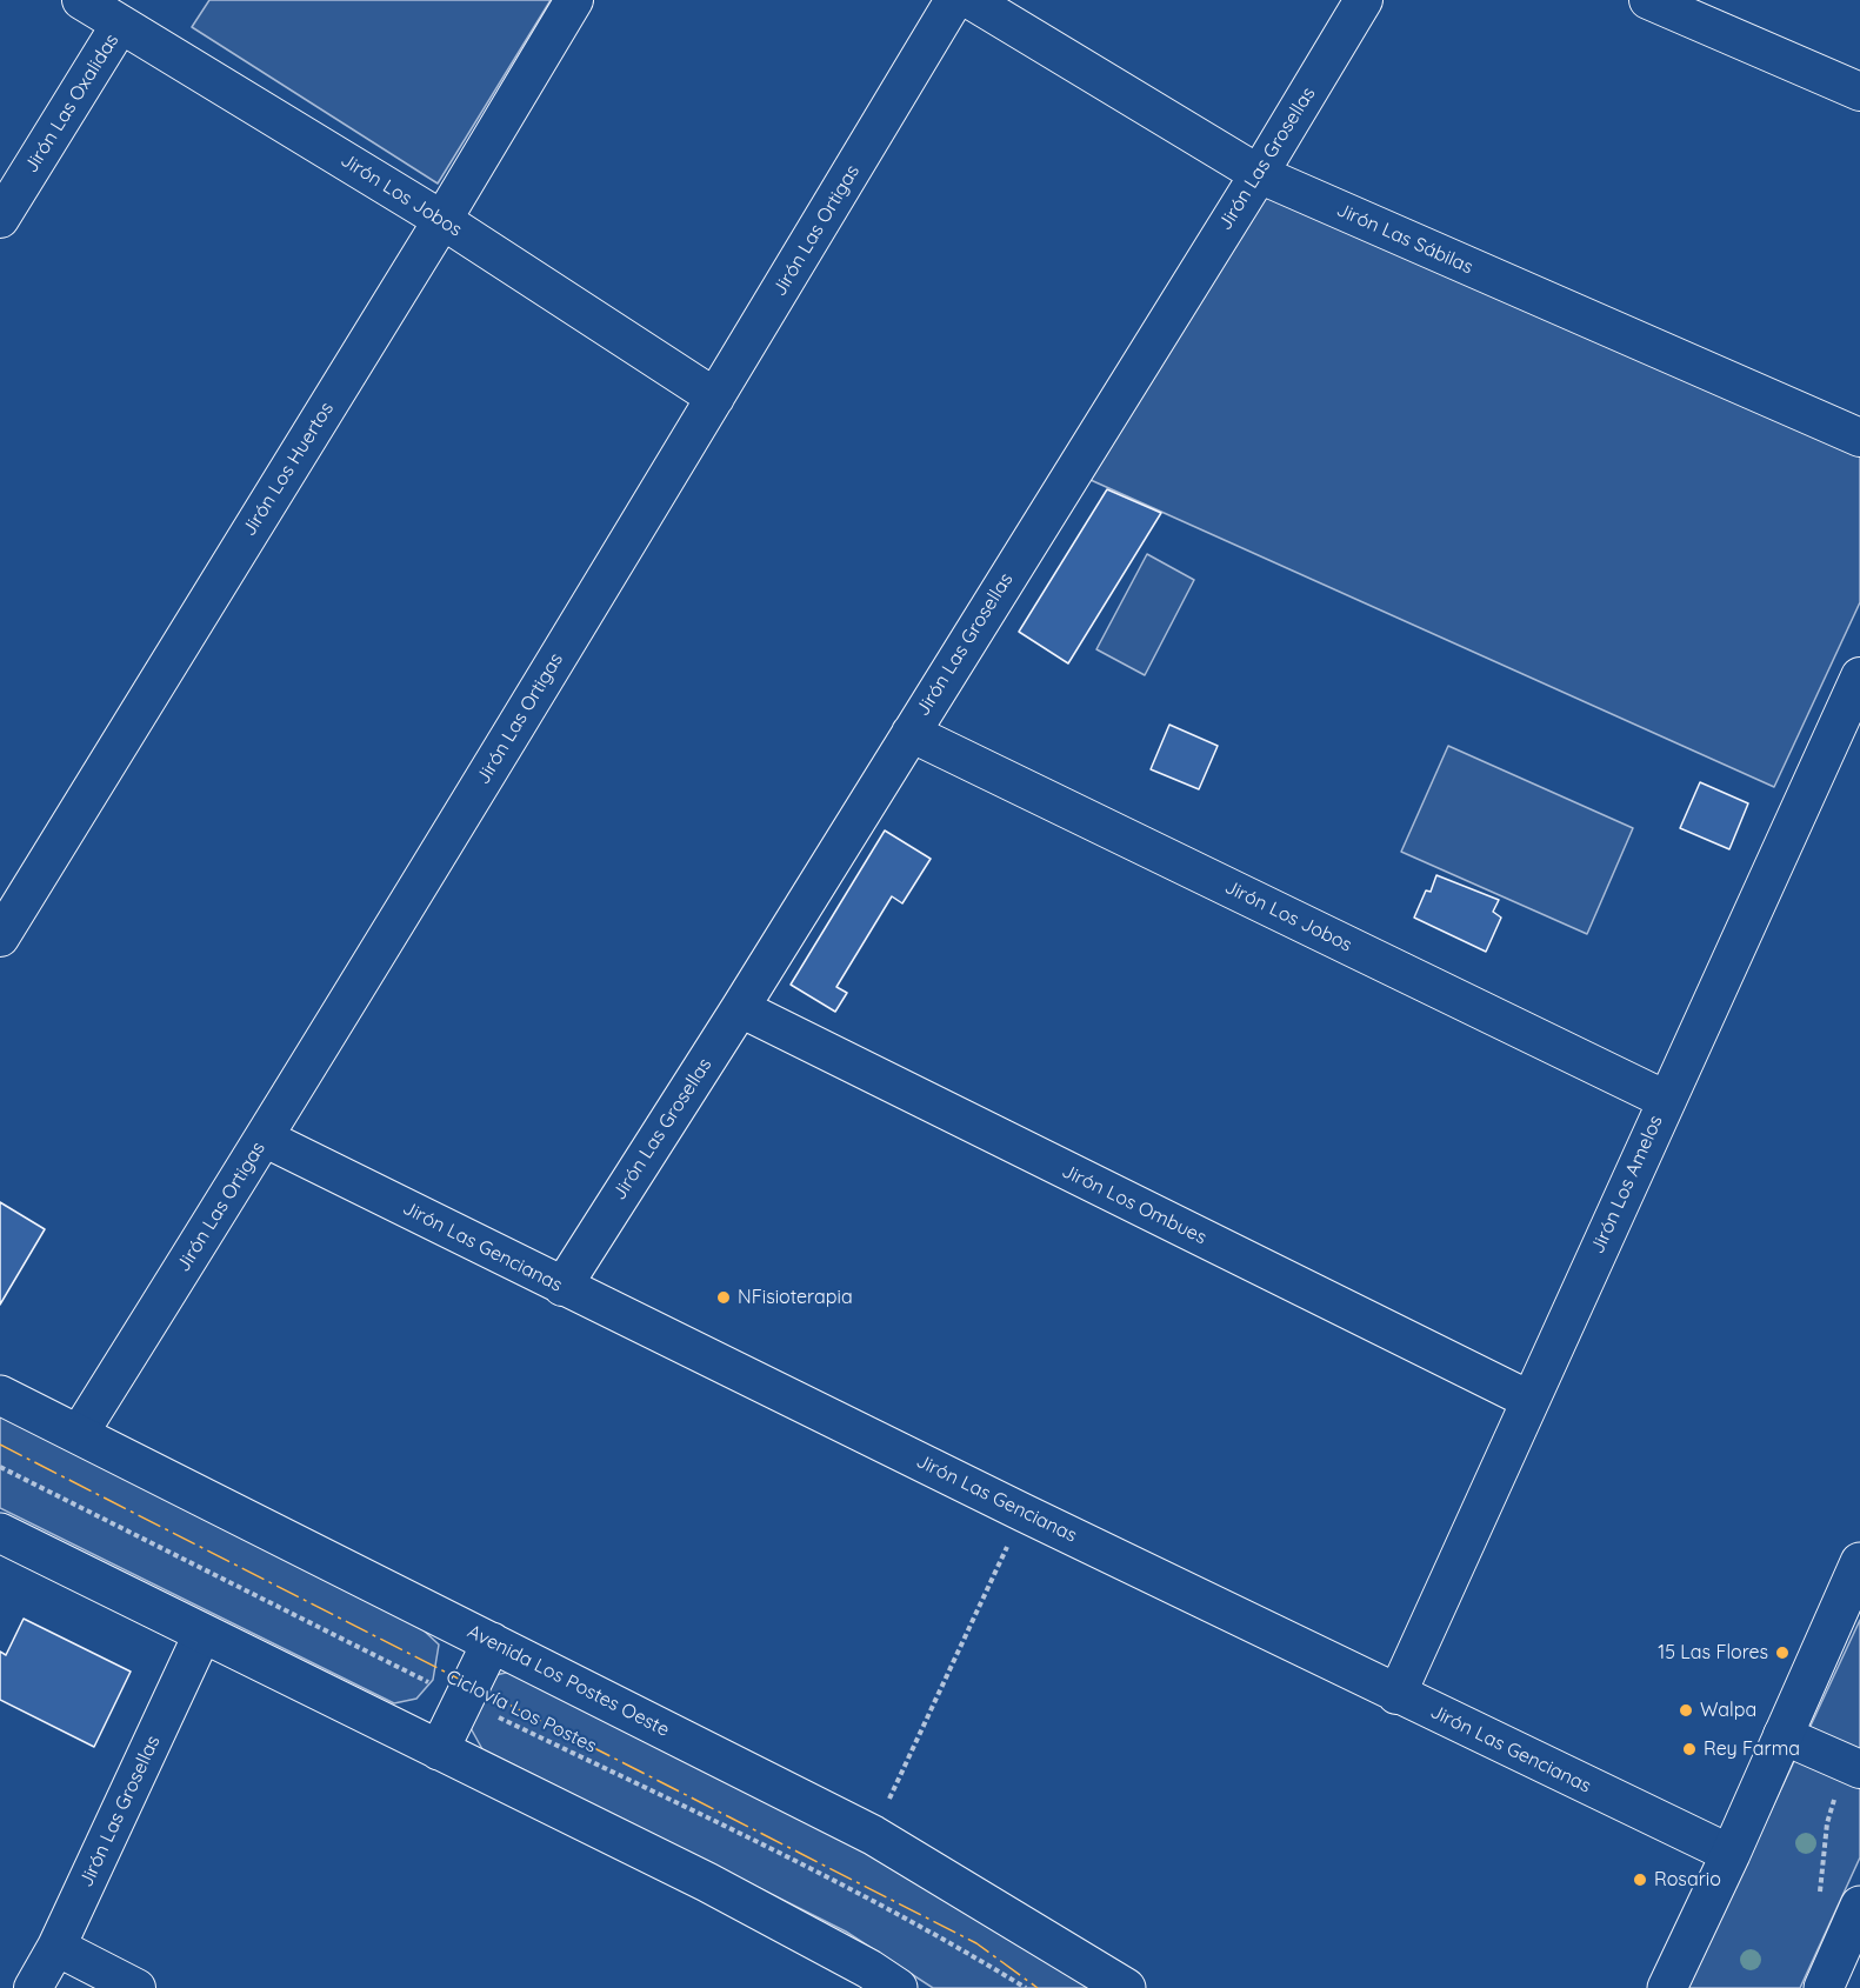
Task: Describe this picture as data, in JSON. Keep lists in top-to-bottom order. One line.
{"streets":{"main road":["Avenida Los Postes Oeste"],"street":["Jirón Las Oxalidas","Jirón Las Grosellas","Jirón Los Jobos","Jirón Las Ortigas","Jirón Las Sábilas","Jirón Los Huertos","Jirón Los Amelos","Jirón Los Ombues","Jirón Las Gencianas"],"path":["Ciclovía Los Postes"]},"crossings":[["Jirón Las Oxalidas","Jirón Los Jobos"],["Jirón Las Grosellas","Jirón Los Jobos"],["Jirón Las Grosellas","Jirón Las Sábilas"],["Jirón Las Grosellas","Jirón Los Ombues"],["Jirón Las Grosellas","Jirón Las Gencianas"],["Jirón Los Jobos","Jirón Las Ortigas"],["Jirón Los Jobos","Jirón Los Huertos"],["Jirón Los Jobos","Jirón Los Amelos"],["Jirón Las Ortigas","Jirón Las Gencianas"],["Jirón Las Ortigas","Avenida Los Postes Oeste"],["Jirón Los Amelos","Jirón Los Ombues"],["Jirón Los Amelos","Jirón Las Gencianas"]],"places":["NFisioterapia","15 Las Flores","Walpa","Rey Farma","Rosario"]}
